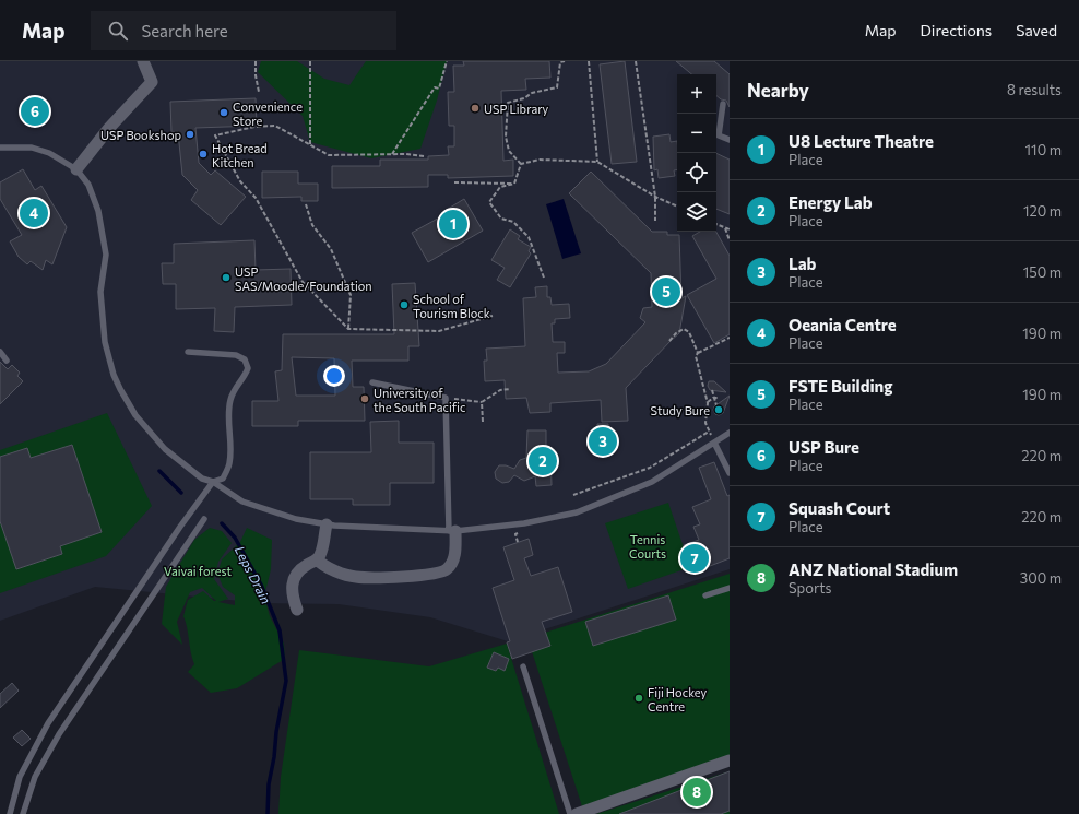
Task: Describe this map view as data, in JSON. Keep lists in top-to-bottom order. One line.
{"water":["Leps Drain"],"parks":["Tennis Courts","Vaivai forest"],"places":["USP Library","Convenience Store","USP Bookshop","Hot Bread Kitchen","USP SAS/Moodle/Foundation","School of Tourism Block","University of the South Pacific","Study Bure","Fiji Hockey Centre"],"page":{"header":"Map","search":"Search here","nav":["Map","Directions","Saved"],"heading":["Nearby","8 results"],"map_buttons":["+","−"],"pins":["6","4","1","5","3","2","7","8"],"list":[{"mark":"1","name":"U8 Lecture Theatre","note":"Place","value":"110 m"},{"mark":"2","name":"Energy Lab","note":"Place","value":"120 m"},{"mark":"3","name":"Lab","note":"Place","value":"150 m"},{"mark":"4","name":"Oeania Centre","note":"Place","value":"190 m"},{"mark":"5","name":"FSTE Building","note":"Place","value":"190 m"},{"mark":"6","name":"USP Bure","note":"Place","value":"220 m"},{"mark":"7","name":"Squash Court","note":"Place","value":"220 m"},{"mark":"8","name":"ANZ National Stadium","note":"Sports","value":"300 m"}]}}
